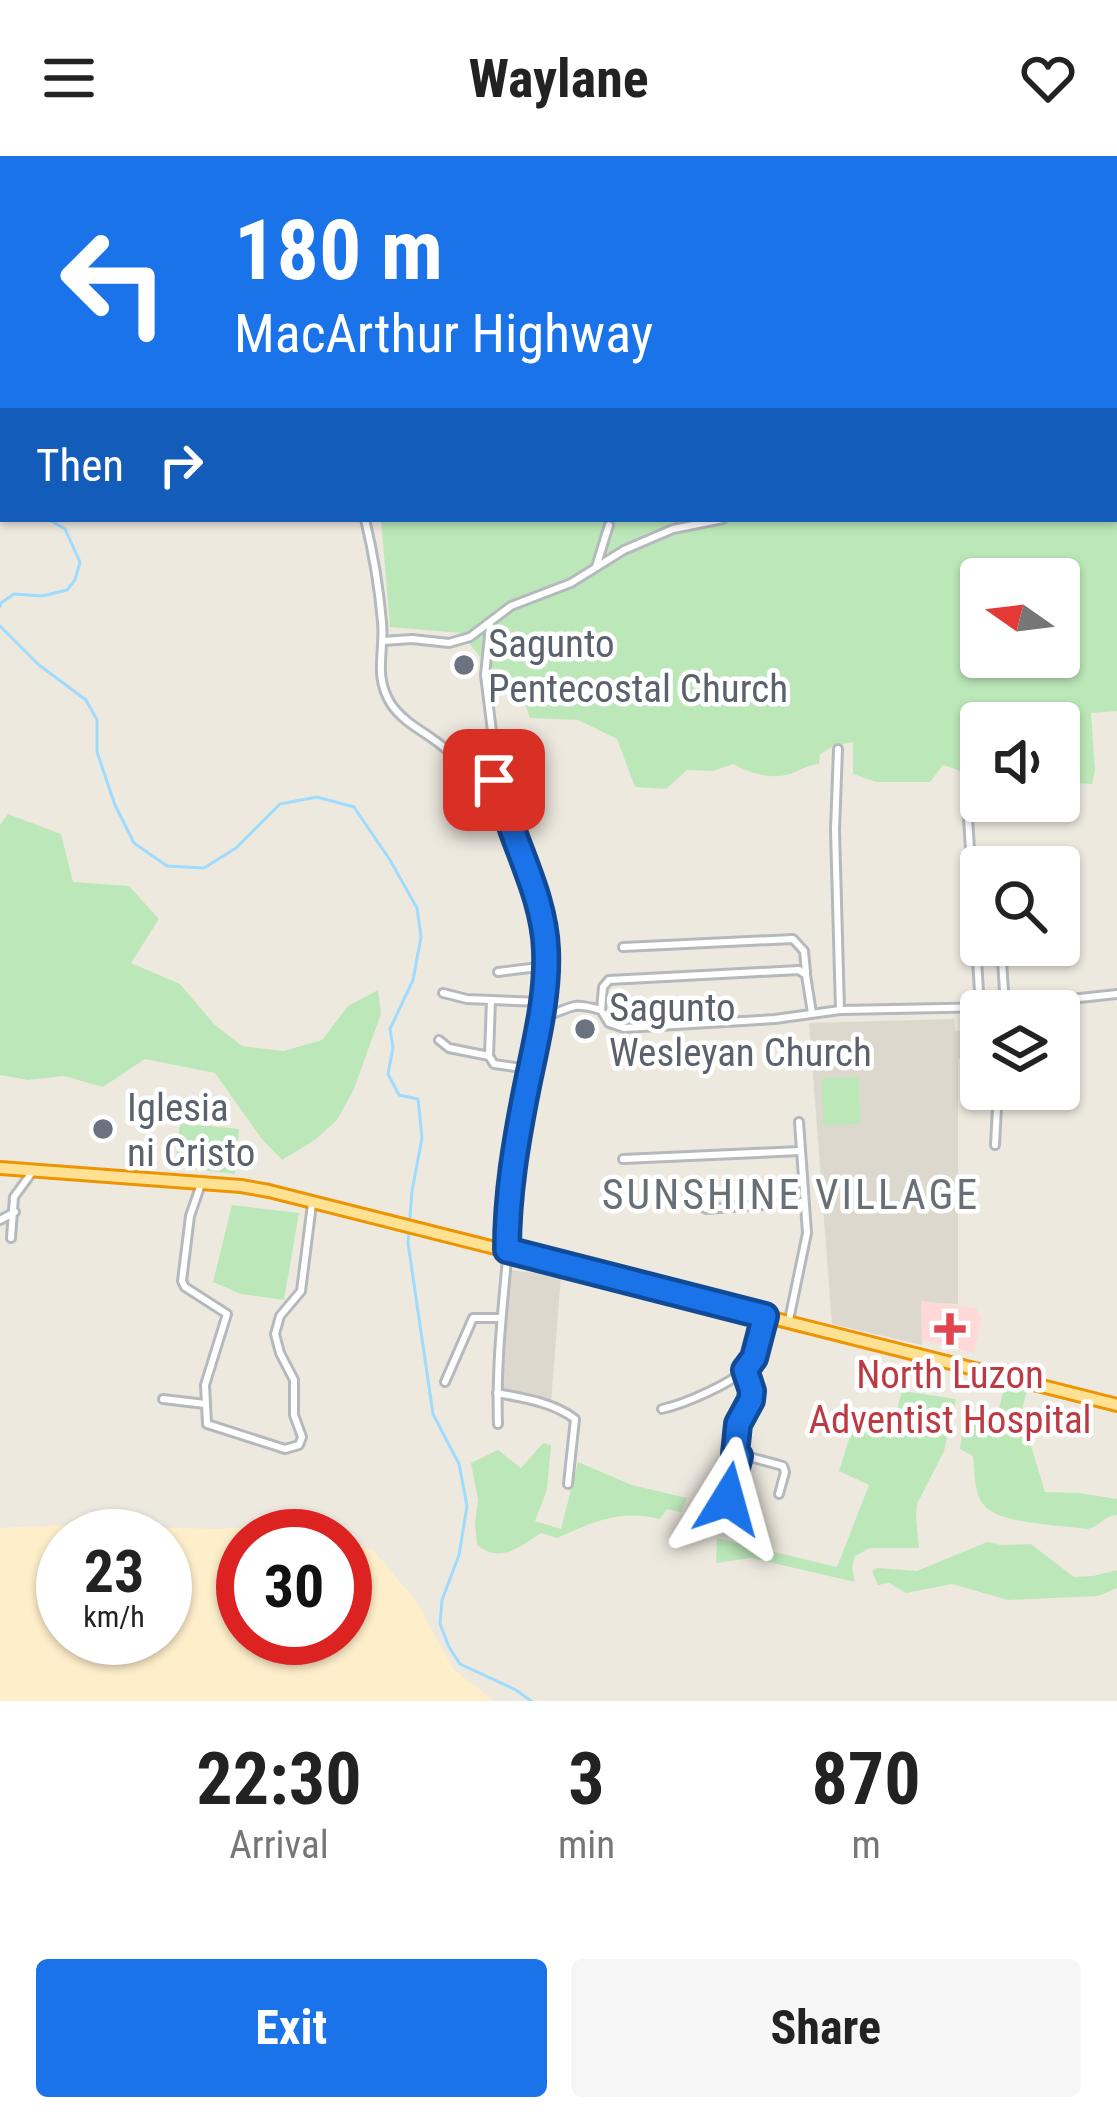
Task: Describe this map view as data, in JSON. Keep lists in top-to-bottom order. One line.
{"districts":["SUNSHINE VILLAGE"],"places":{"other":["Sagunto Pentecostal Church","Sagunto Wesleyan Church","Iglesia ni Cristo"],"health":["North Luzon Adventist Hospital"]},"north":"left","page":{"header":"Waylane","turn":["180 m","MacArthur Highway"],"then":"Then","speed":"23 km/h","limit":"30","eta":["22:30","Arrival","3","min","870","m"],"buttons":["Exit","Share"]}}
